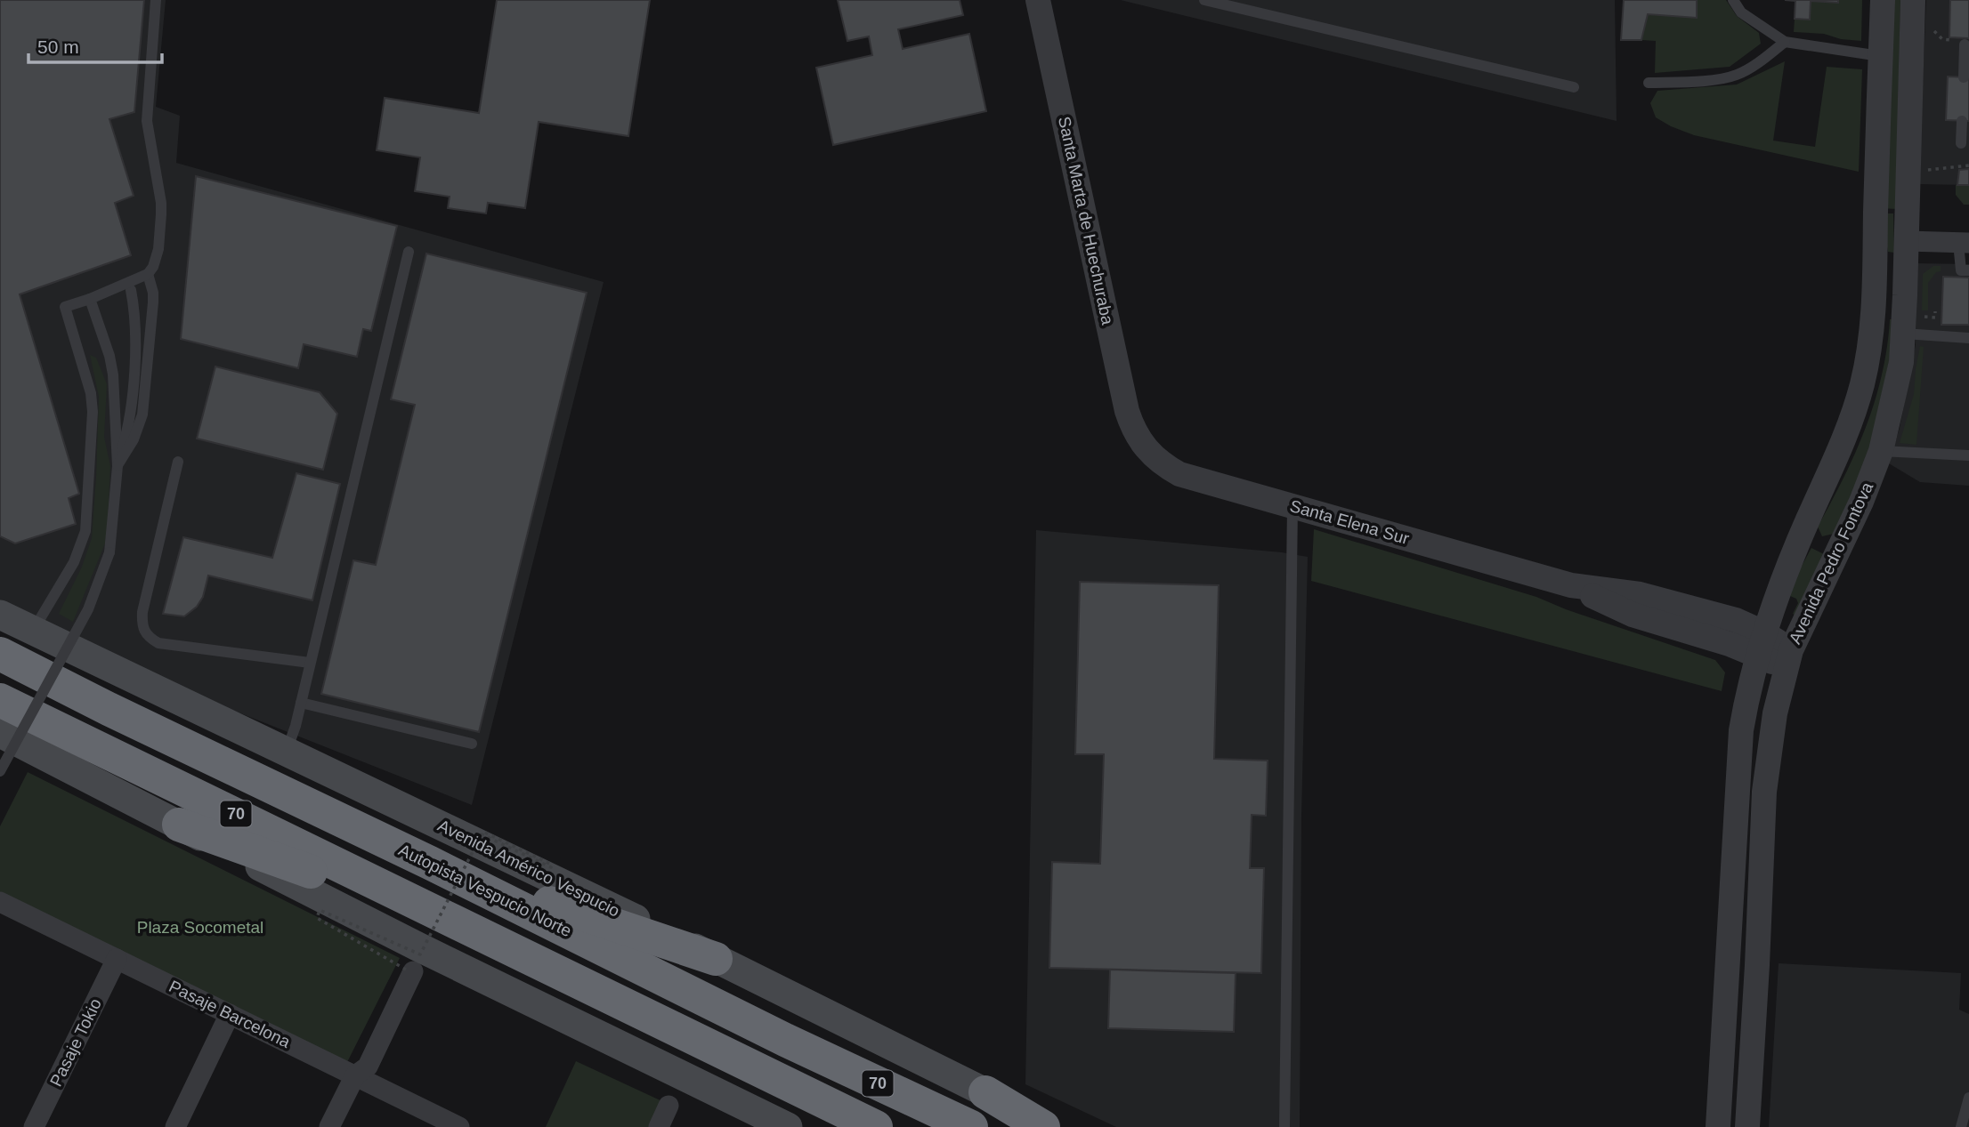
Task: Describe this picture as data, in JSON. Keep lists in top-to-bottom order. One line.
{"streets":{"highway":["70","Autopista Vespucio Norte"],"main road":["Avenida Américo Vespucio"],"street":["Santa Marta de Huechuraba","Santa Elena Sur","Avenida Pedro Fontova","Pasaje Barcelona","Pasaje Tokio"]},"crossings":[["Santa Marta de Huechuraba","Santa Elena Sur"],["Santa Elena Sur","Avenida Pedro Fontova"],["Pasaje Barcelona","Pasaje Tokio"]],"parks":["Plaza Socometal"],"scale_bar":"50 m"}
